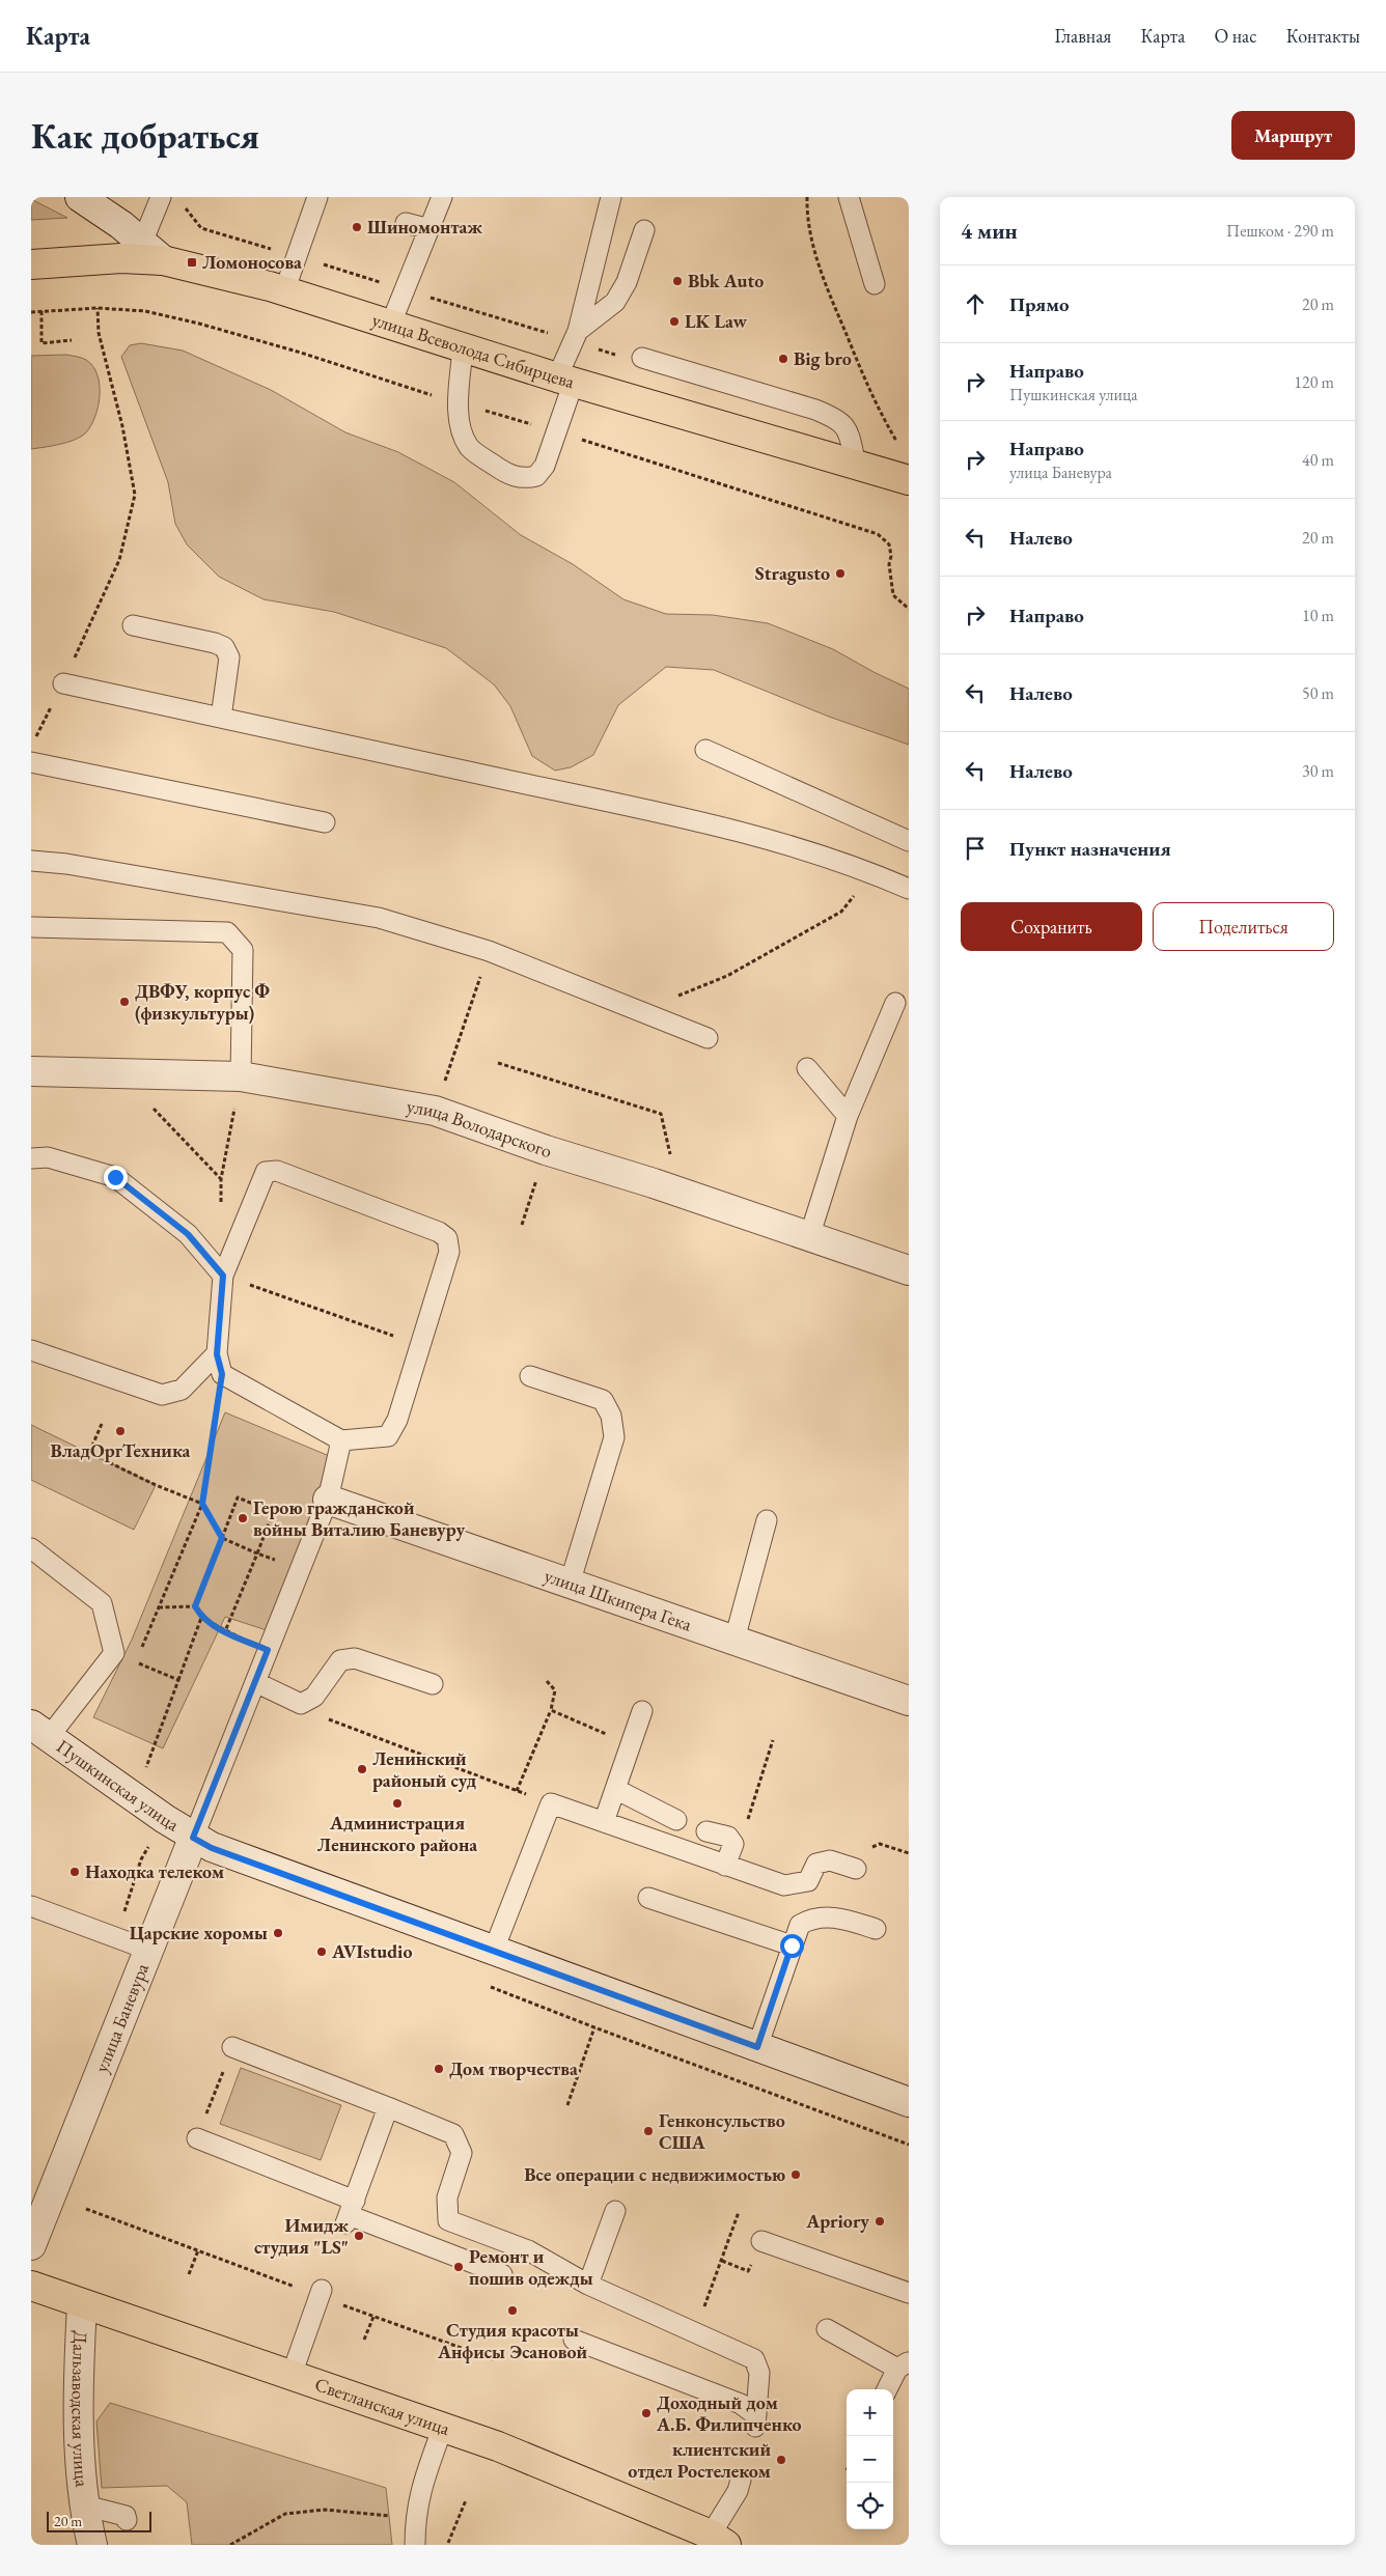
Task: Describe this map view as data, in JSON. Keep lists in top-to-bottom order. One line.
{"streets":{"main road":["улица Всеволода Сибирцева","Светланская улица"],"street":["улица Володарского","улица Шкипера Гека","Пушкинская улица","улица Баневура","Дальзаводская улица"]},"crossings":[["улица Шкипера Гека","улица Баневура"],["Пушкинская улица","улица Баневура"],["Светланская улица","Дальзаводская улица"]],"places":{"other":["Шиномонтаж","Bbk Auto","LK Law","Big bro","Stragusto","ДВФУ, корпус Ф (физкультуры)","ВладОргТехника","Герою гражданской войны Виталию Баневуру","Ленинский районый суд","Администрация Ленинского района","Находка телеком","Царские хоромы","AVIstudio","Дом творчества","Генконсульство США","Все операции с недвижимостью","Apriory","Имидж студия \"LS\"","Ремонт и пошив одежды","Студия красоты Анфисы Эсановой","Доходный дом А.Б. Филипченко","клиентский отдел Ростелеком"],"transit":["Ломоносова"]},"scale_bar":"20 m","page":{"header":"Карта","nav":["Главная","Карта","О нас","Контакты"],"buttons":["Маршрут",["Сохранить","Поделиться"]],"title":"Как добраться","heading":["4 мин","Пешком · 290 m"],"list":[["Прямо","20 m"],["Направо","Пушкинская улица","120 m"],["Направо","улица Баневура","40 m"],["Налево","20 m"],["Направо","10 m"],["Налево","50 m"],["Налево","30 m"],"Пункт назначения"],"map_buttons":["+","−"],"scale":"20 m"}}
